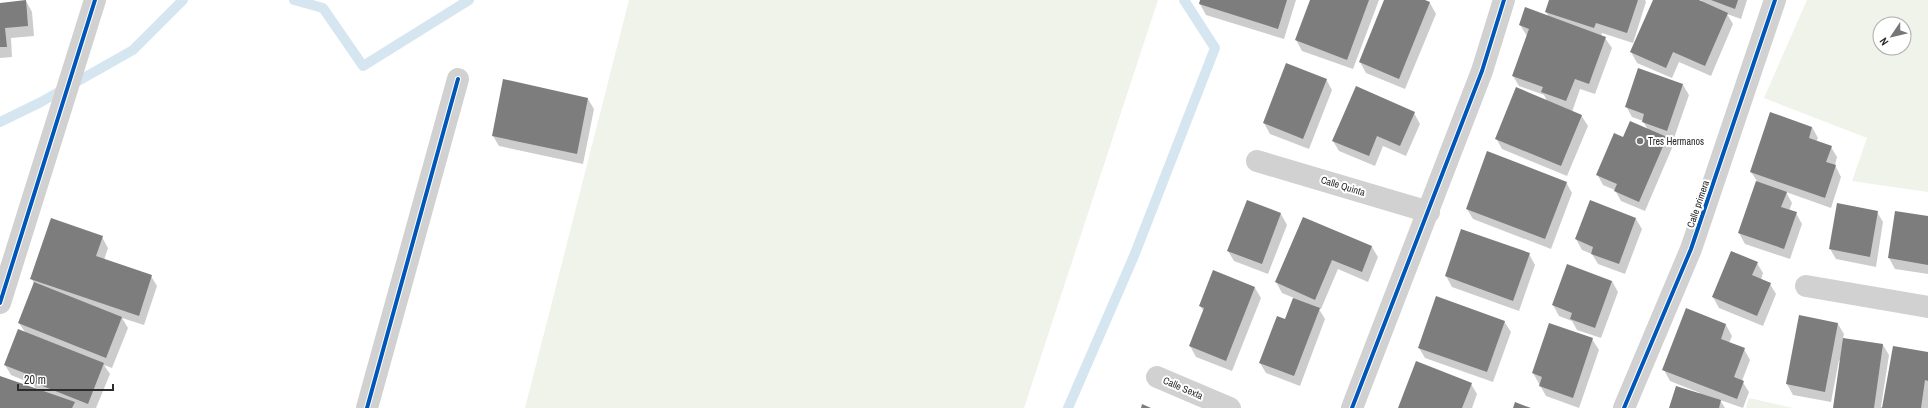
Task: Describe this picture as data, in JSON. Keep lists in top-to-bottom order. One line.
{"streets":{"street":["Calle Quinta","Calle primera","Calle Sexta"]},"places":["Tres Hermanos"],"scale_bar":"20 m","north":"bottom left"}
